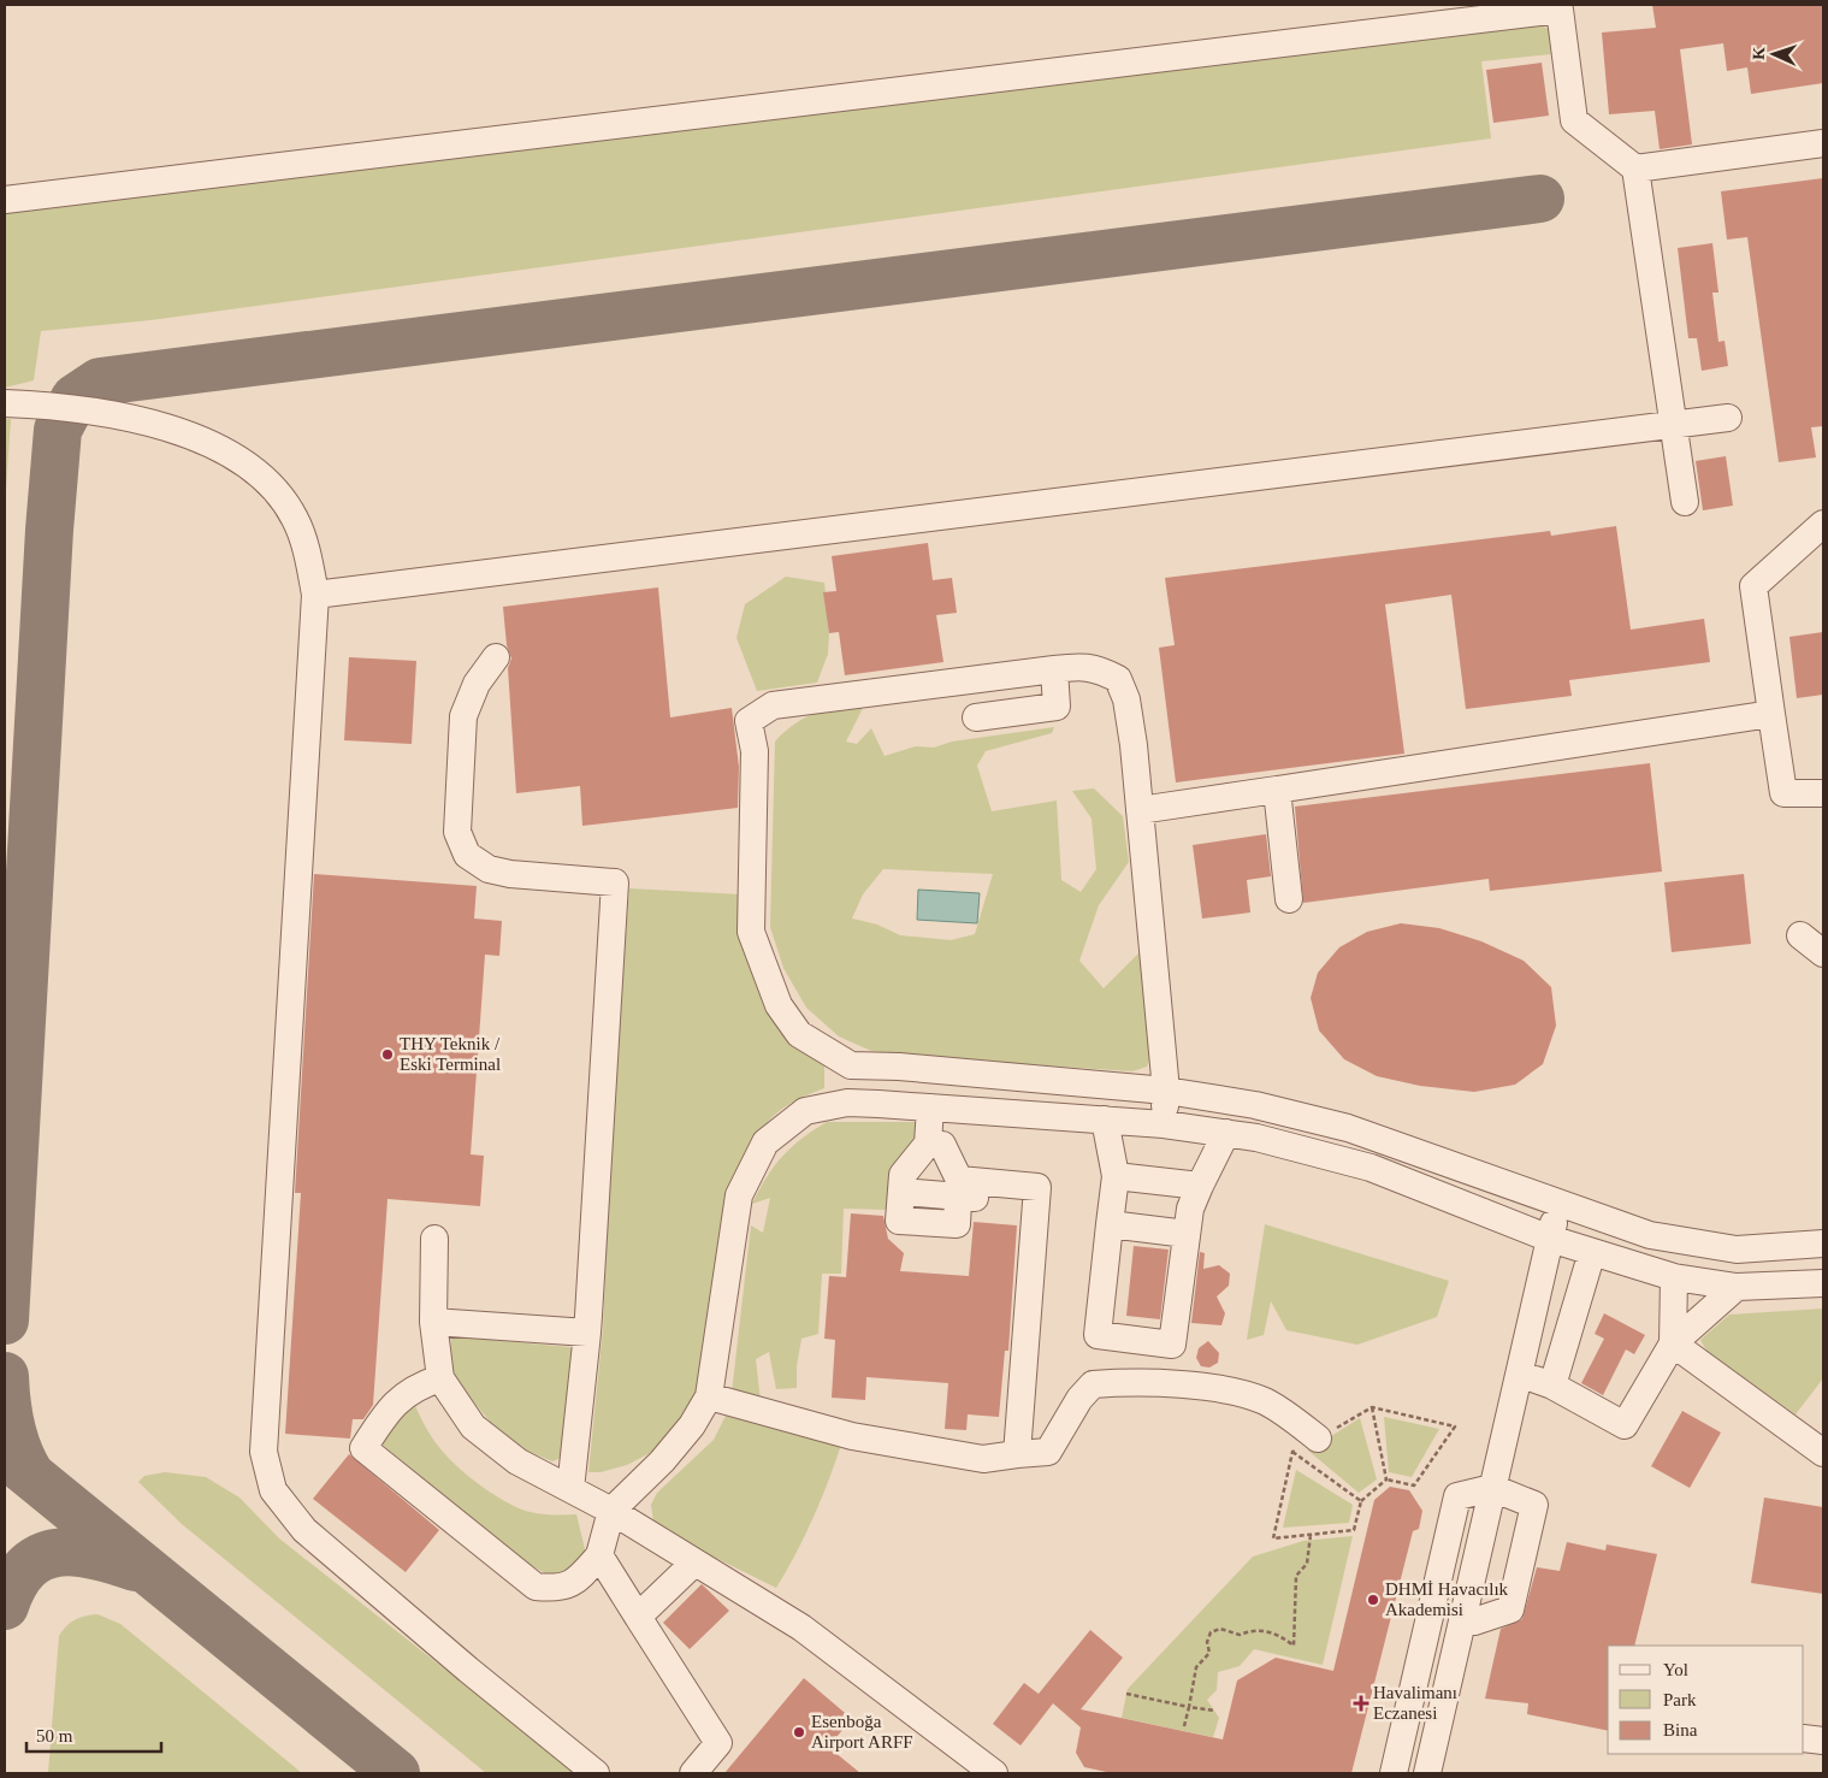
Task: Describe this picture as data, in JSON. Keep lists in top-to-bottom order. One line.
{"places":{"other":["THY Teknik / Eski Terminal","DHMİ Havacılık Akademisi","Esenboğa Airport ARFF"],"health":["Havalimanı Eczanesi"]},"legend":["Yol","Park","Bina"],"scale_bar":"50 m","north":"left"}
